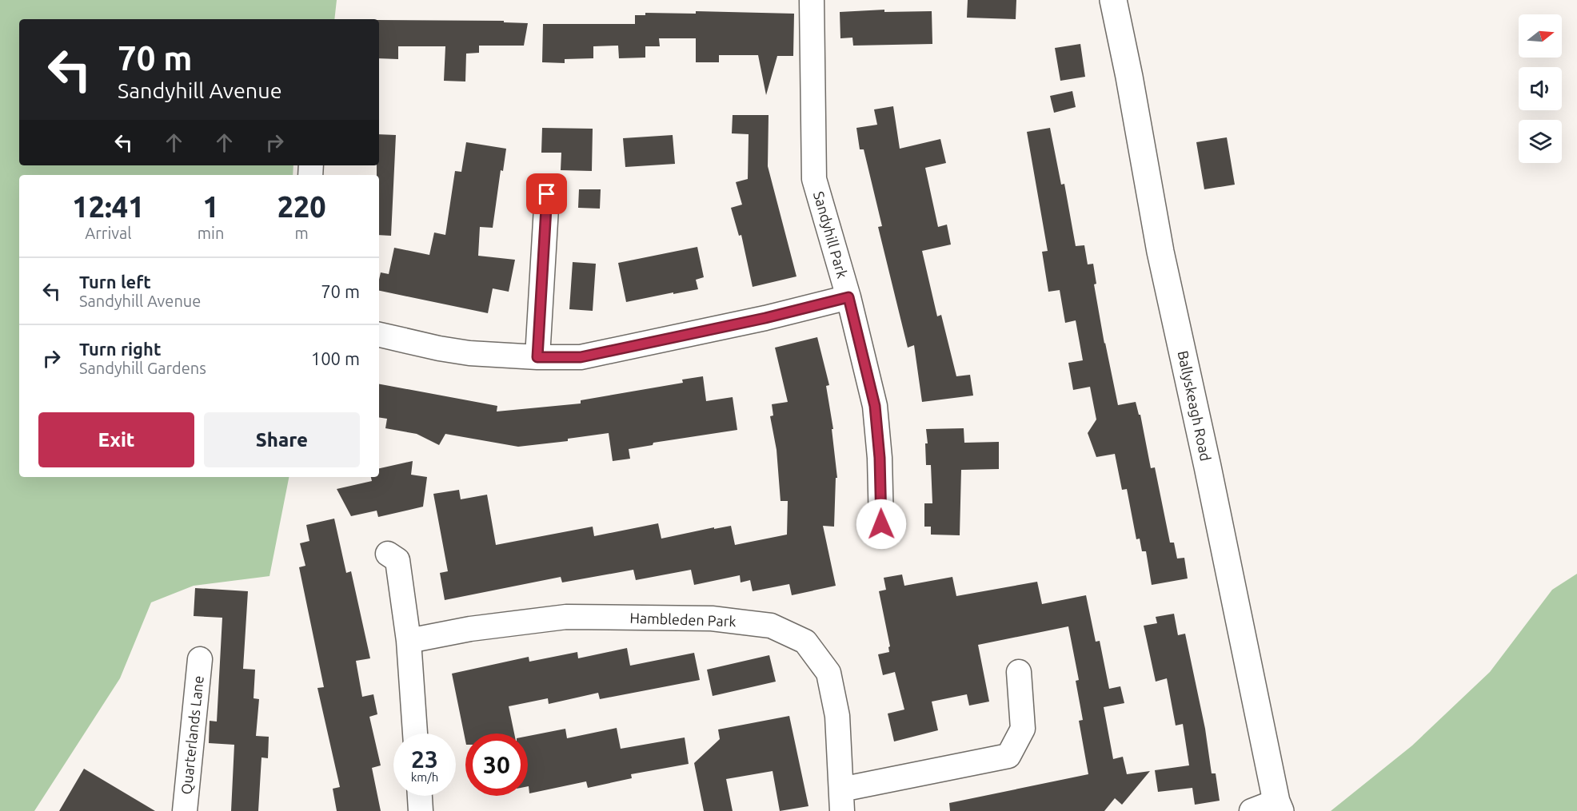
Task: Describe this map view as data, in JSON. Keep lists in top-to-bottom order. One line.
{"streets":{"main road":["Ballyskeagh Road"],"street":["Sandyhill Park","Hambleden Park","Quarterlands Lane"]},"north":"right","page":{"turn":["70 m","Sandyhill Avenue"],"eta":["12:41","Arrival","1","min","220","m"],"list":[{"name":"Turn left","note":"Sandyhill Avenue","value":"70 m"},{"name":"Turn right","note":"Sandyhill Gardens","value":"100 m"}],"buttons":["Exit","Share"],"speed":"23 km/h","limit":"30"}}
